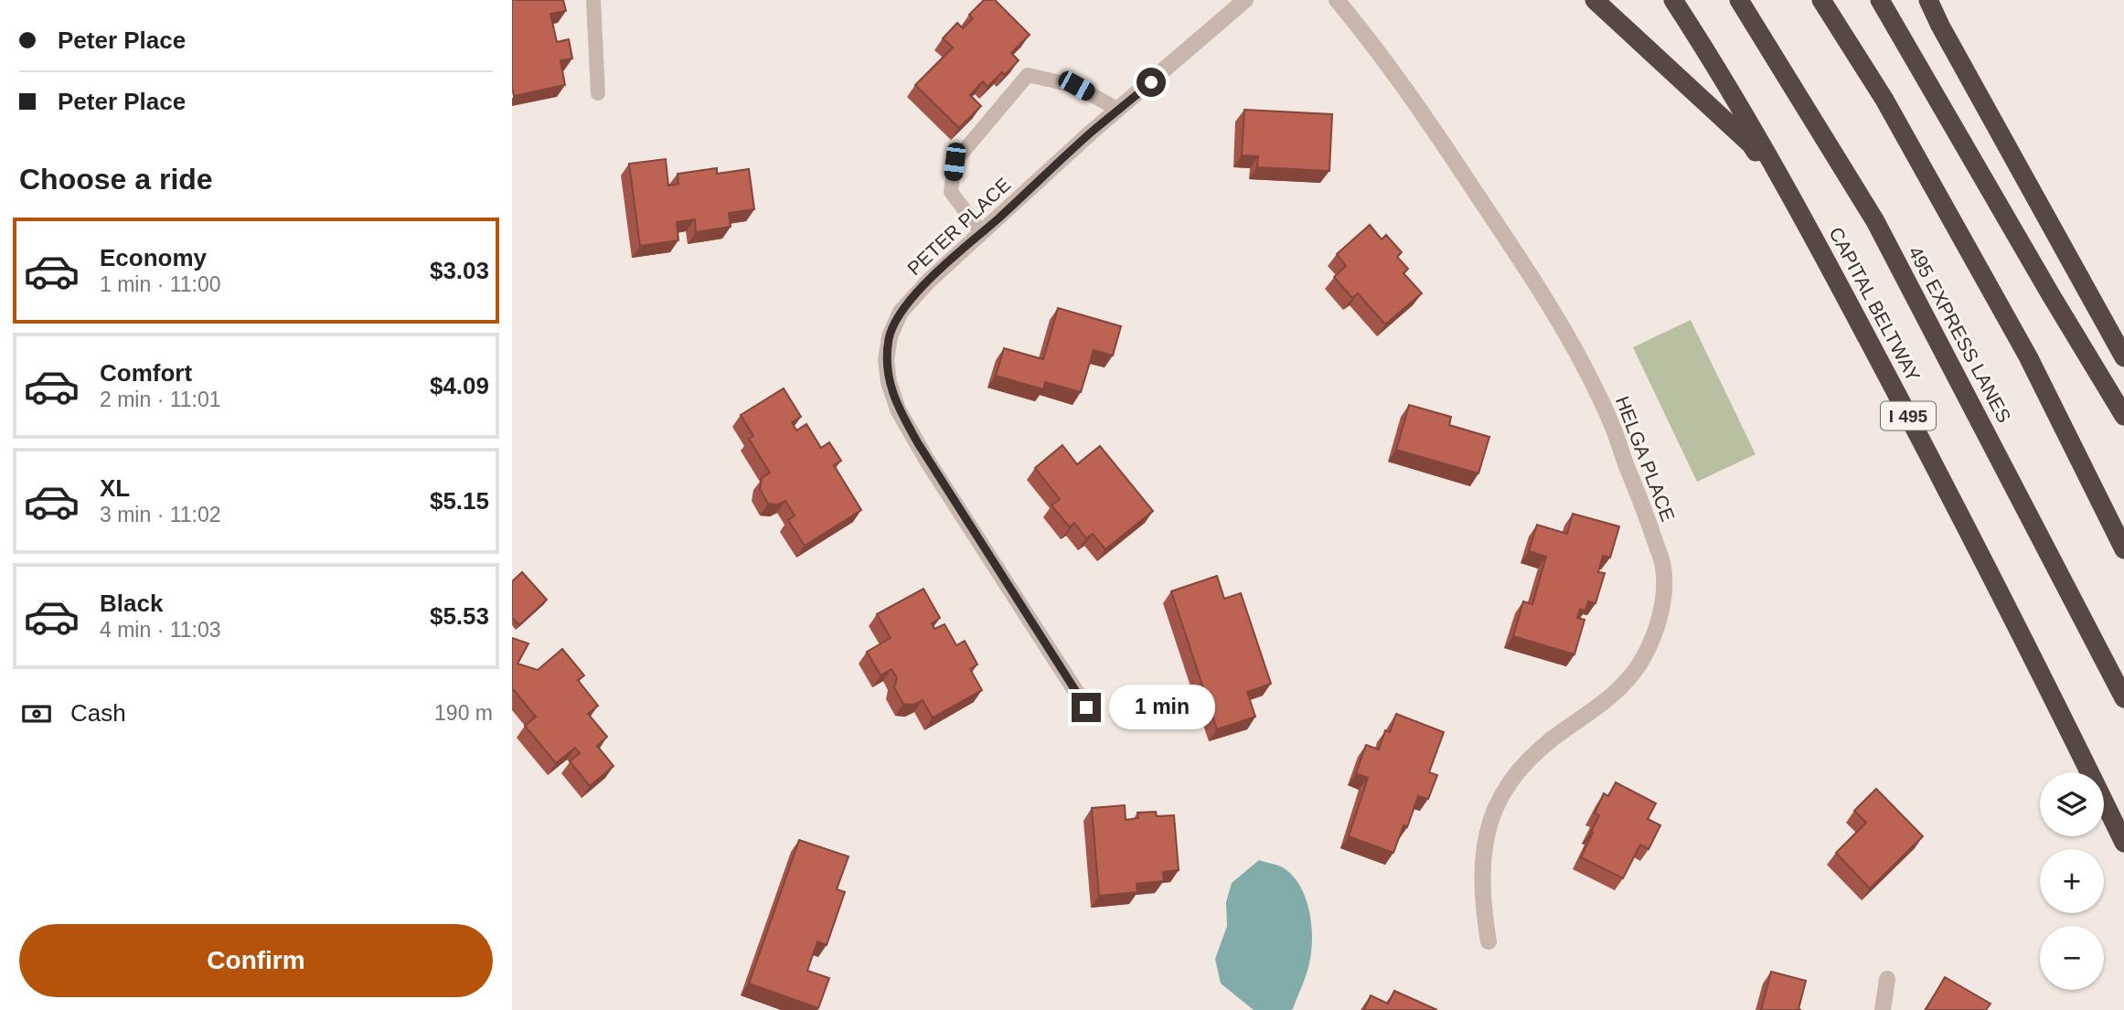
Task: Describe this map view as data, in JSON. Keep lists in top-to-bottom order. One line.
{"streets":{"highway":["CAPITAL BELTWAY","495 EXPRESS LANES","I 495"],"street":["PETER PLACE","HELGA PLACE"]},"page":{"banner":["Peter Place","Peter Place"],"heading":"Choose a ride","list":[{"name":"Economy","note":"1 min · 11:00","value":"$3.03"},{"name":"Comfort","note":"2 min · 11:01","value":"$4.09"},{"name":"XL","note":"3 min · 11:02","value":"$5.15"},{"name":"Black","note":"4 min · 11:03","value":"$5.53"}],"pay":["Cash","190 m"],"bubble":"1 min","map_buttons":["+","−"],"buttons":"Confirm"}}
